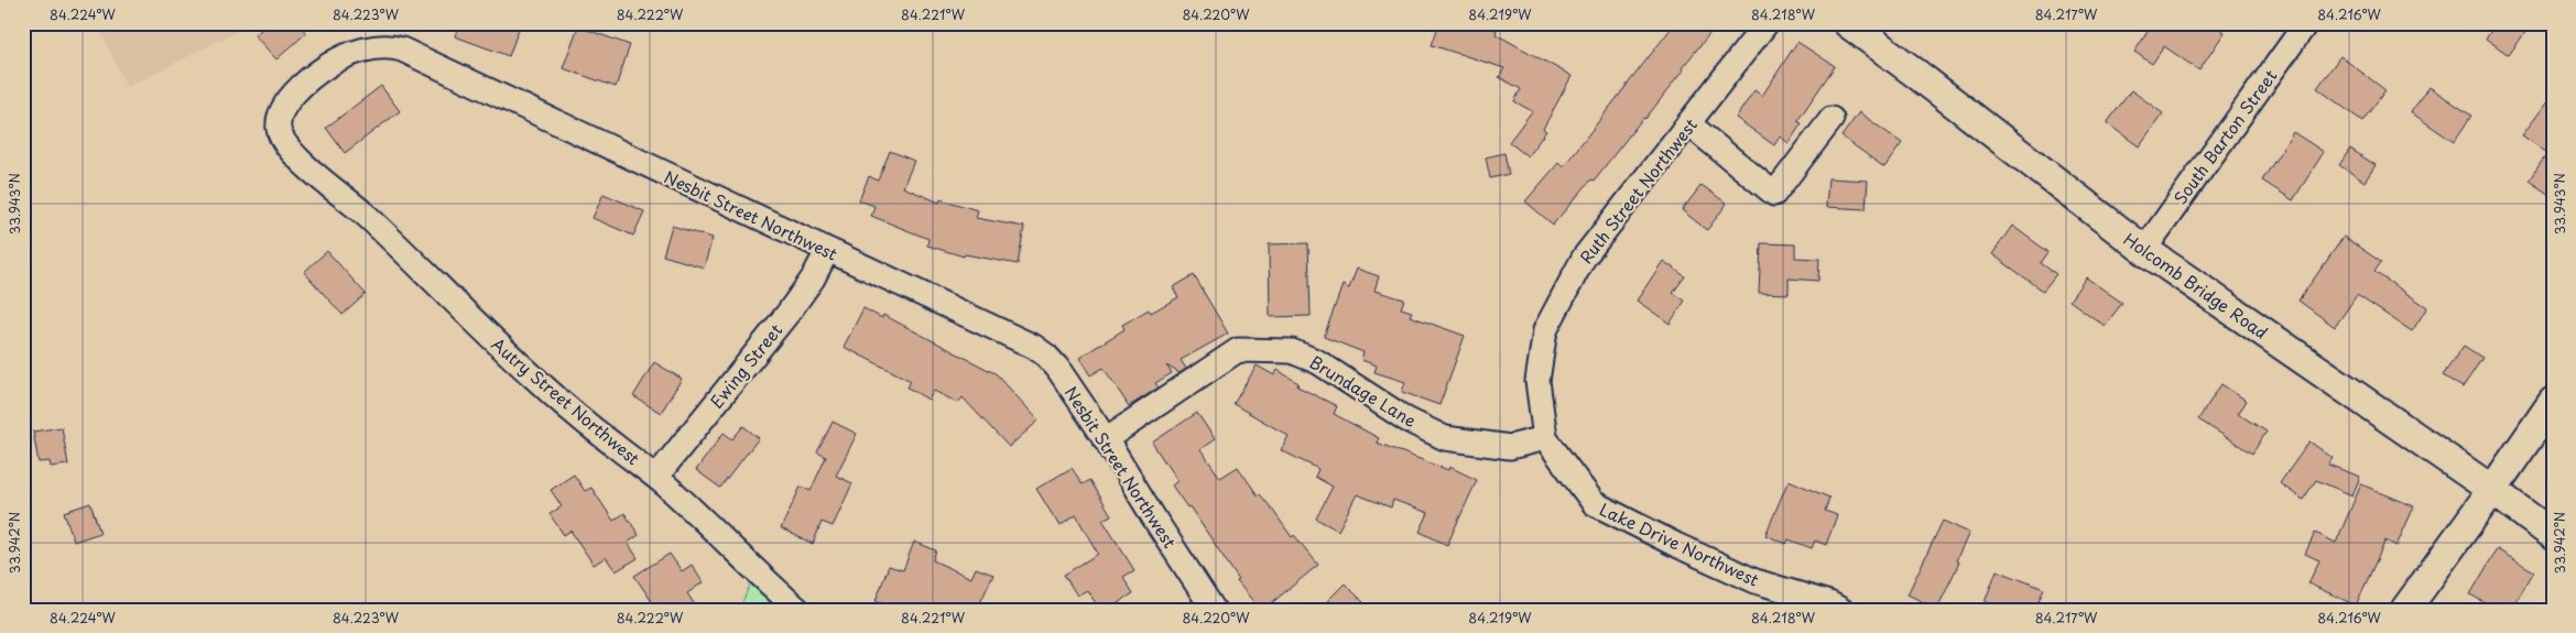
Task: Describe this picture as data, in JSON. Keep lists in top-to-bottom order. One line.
{"streets":{"street":["South Barton Street","Ruth Street Northwest","Nesbit Street Northwest","Holcomb Bridge Road","Ewing Street","Brundage Lane","Autry Street Northwest","Lake Drive Northwest"]},"crossings":[["South Barton Street","Holcomb Bridge Road"],["Ruth Street Northwest","Brundage Lane"],["Ruth Street Northwest","Lake Drive Northwest"],["Nesbit Street Northwest","Ewing Street"],["Nesbit Street Northwest","Brundage Lane"],["Nesbit Street Northwest","Autry Street Northwest"],["Ewing Street","Autry Street Northwest"]],"coordinates":["84.224°W","84.223°W","84.222°W","84.221°W","84.220°W","84.219°W","84.218°W","84.217°W","84.216°W","33.943°N","33.942°N"]}
